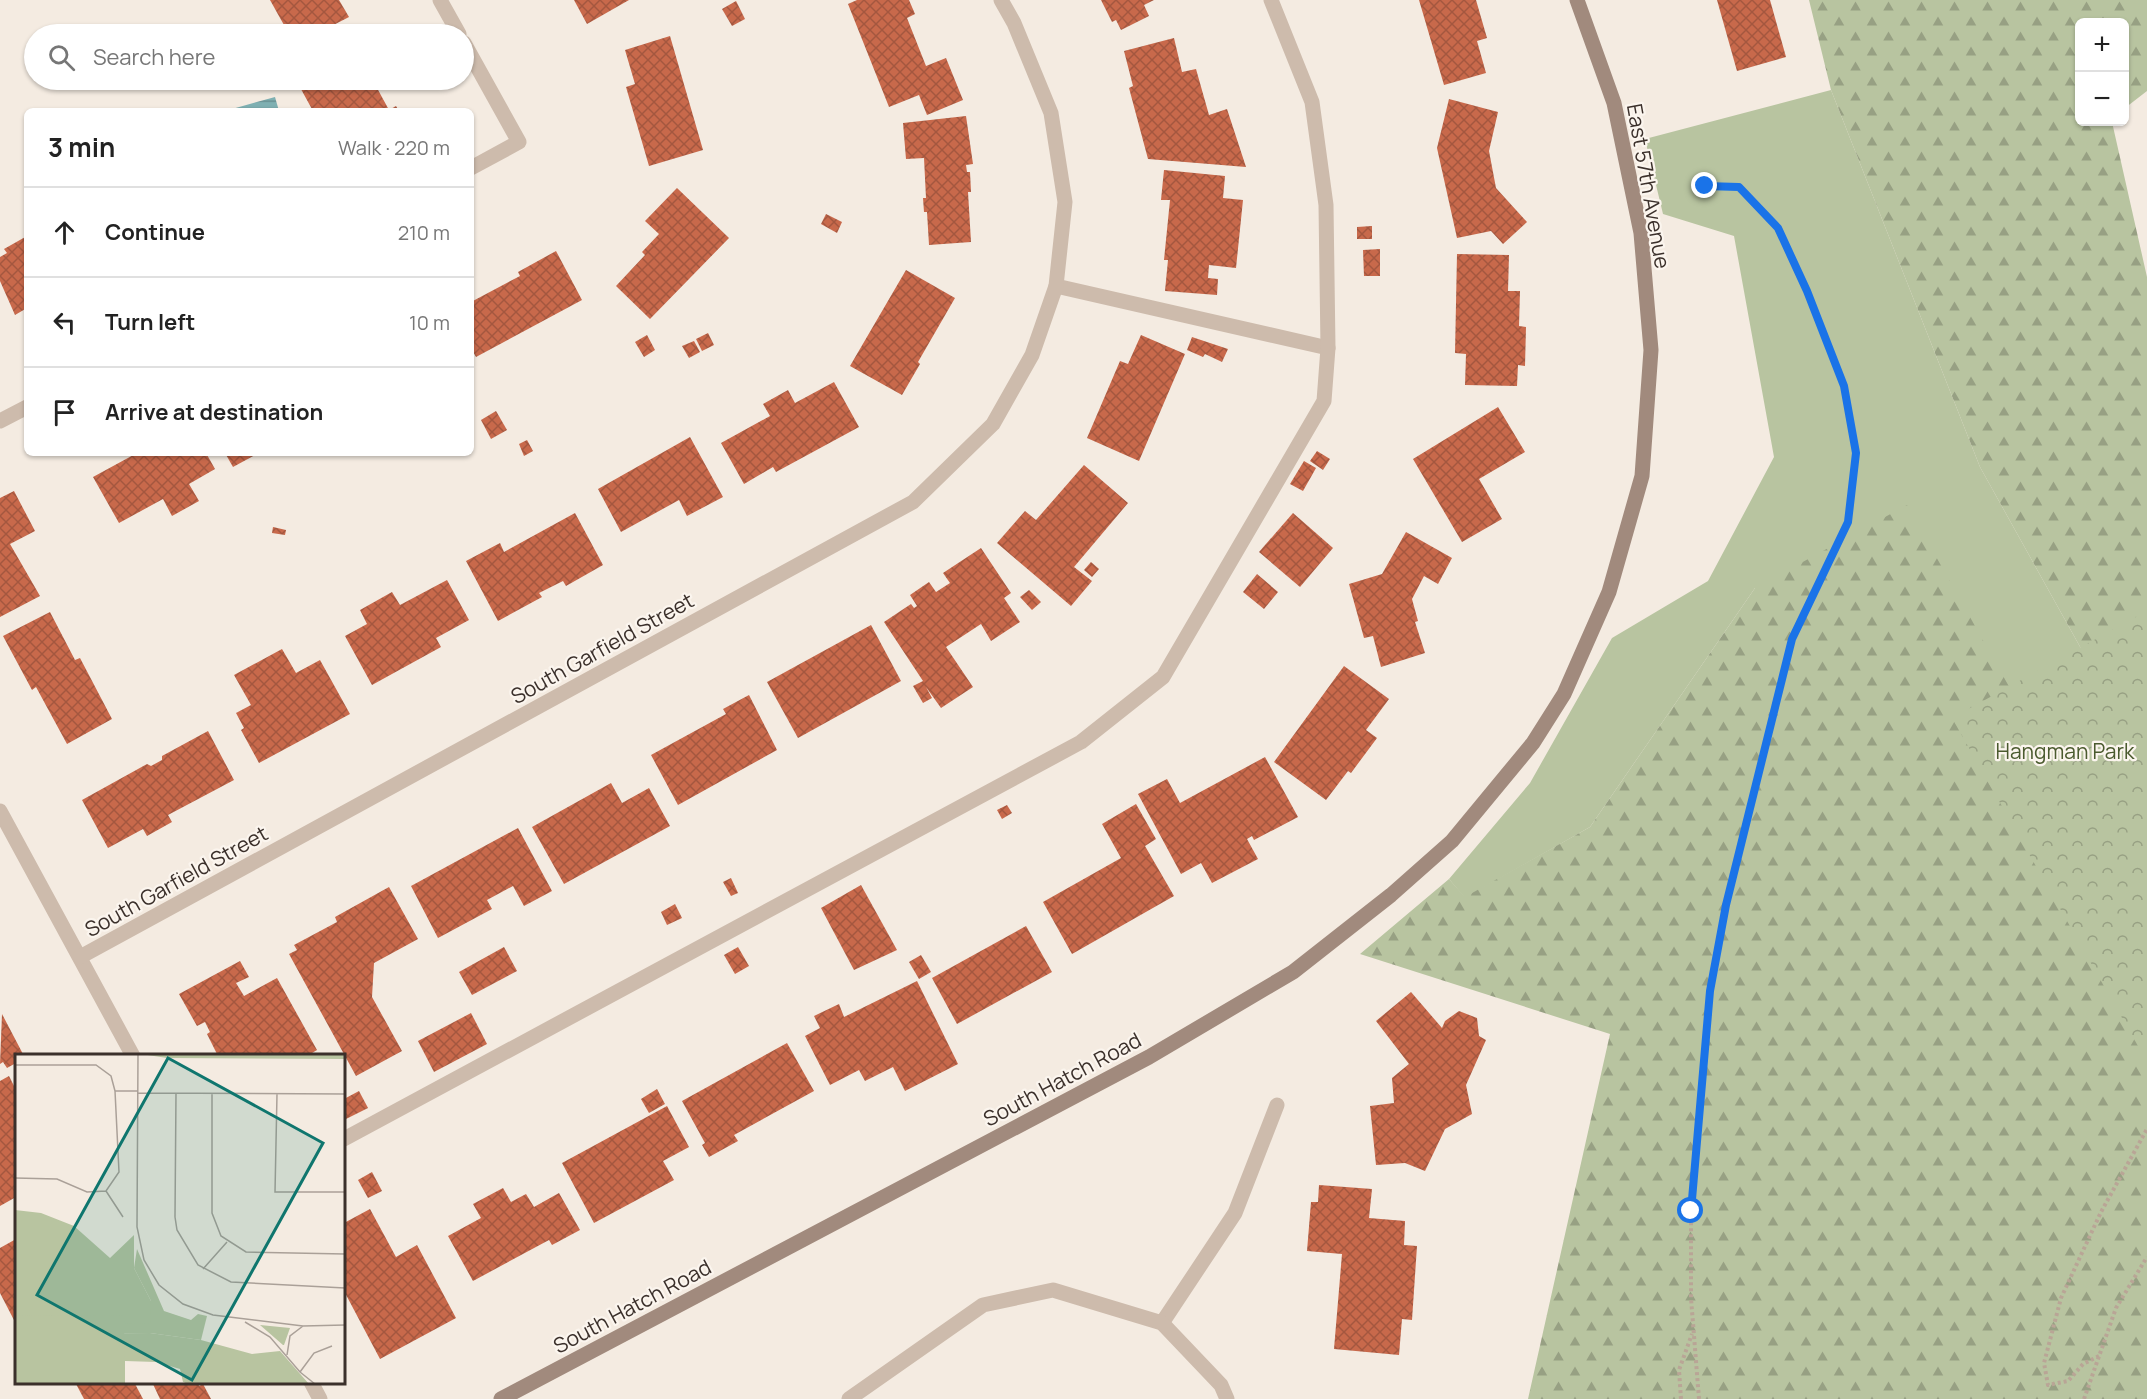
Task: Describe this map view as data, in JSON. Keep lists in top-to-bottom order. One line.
{"streets":{"main road":["East 57th Avenue","South Hatch Road"],"street":["South Garfield Street"]},"crossings":[["East 57th Avenue","South Hatch Road"]],"parks":["Hangman Park"],"page":{"map_buttons":["+","−"],"search":"Search here","heading":["3 min","Walk · 220 m"],"list":[["Continue","210 m"],["Turn left","10 m"],"Arrive at destination"]}}
